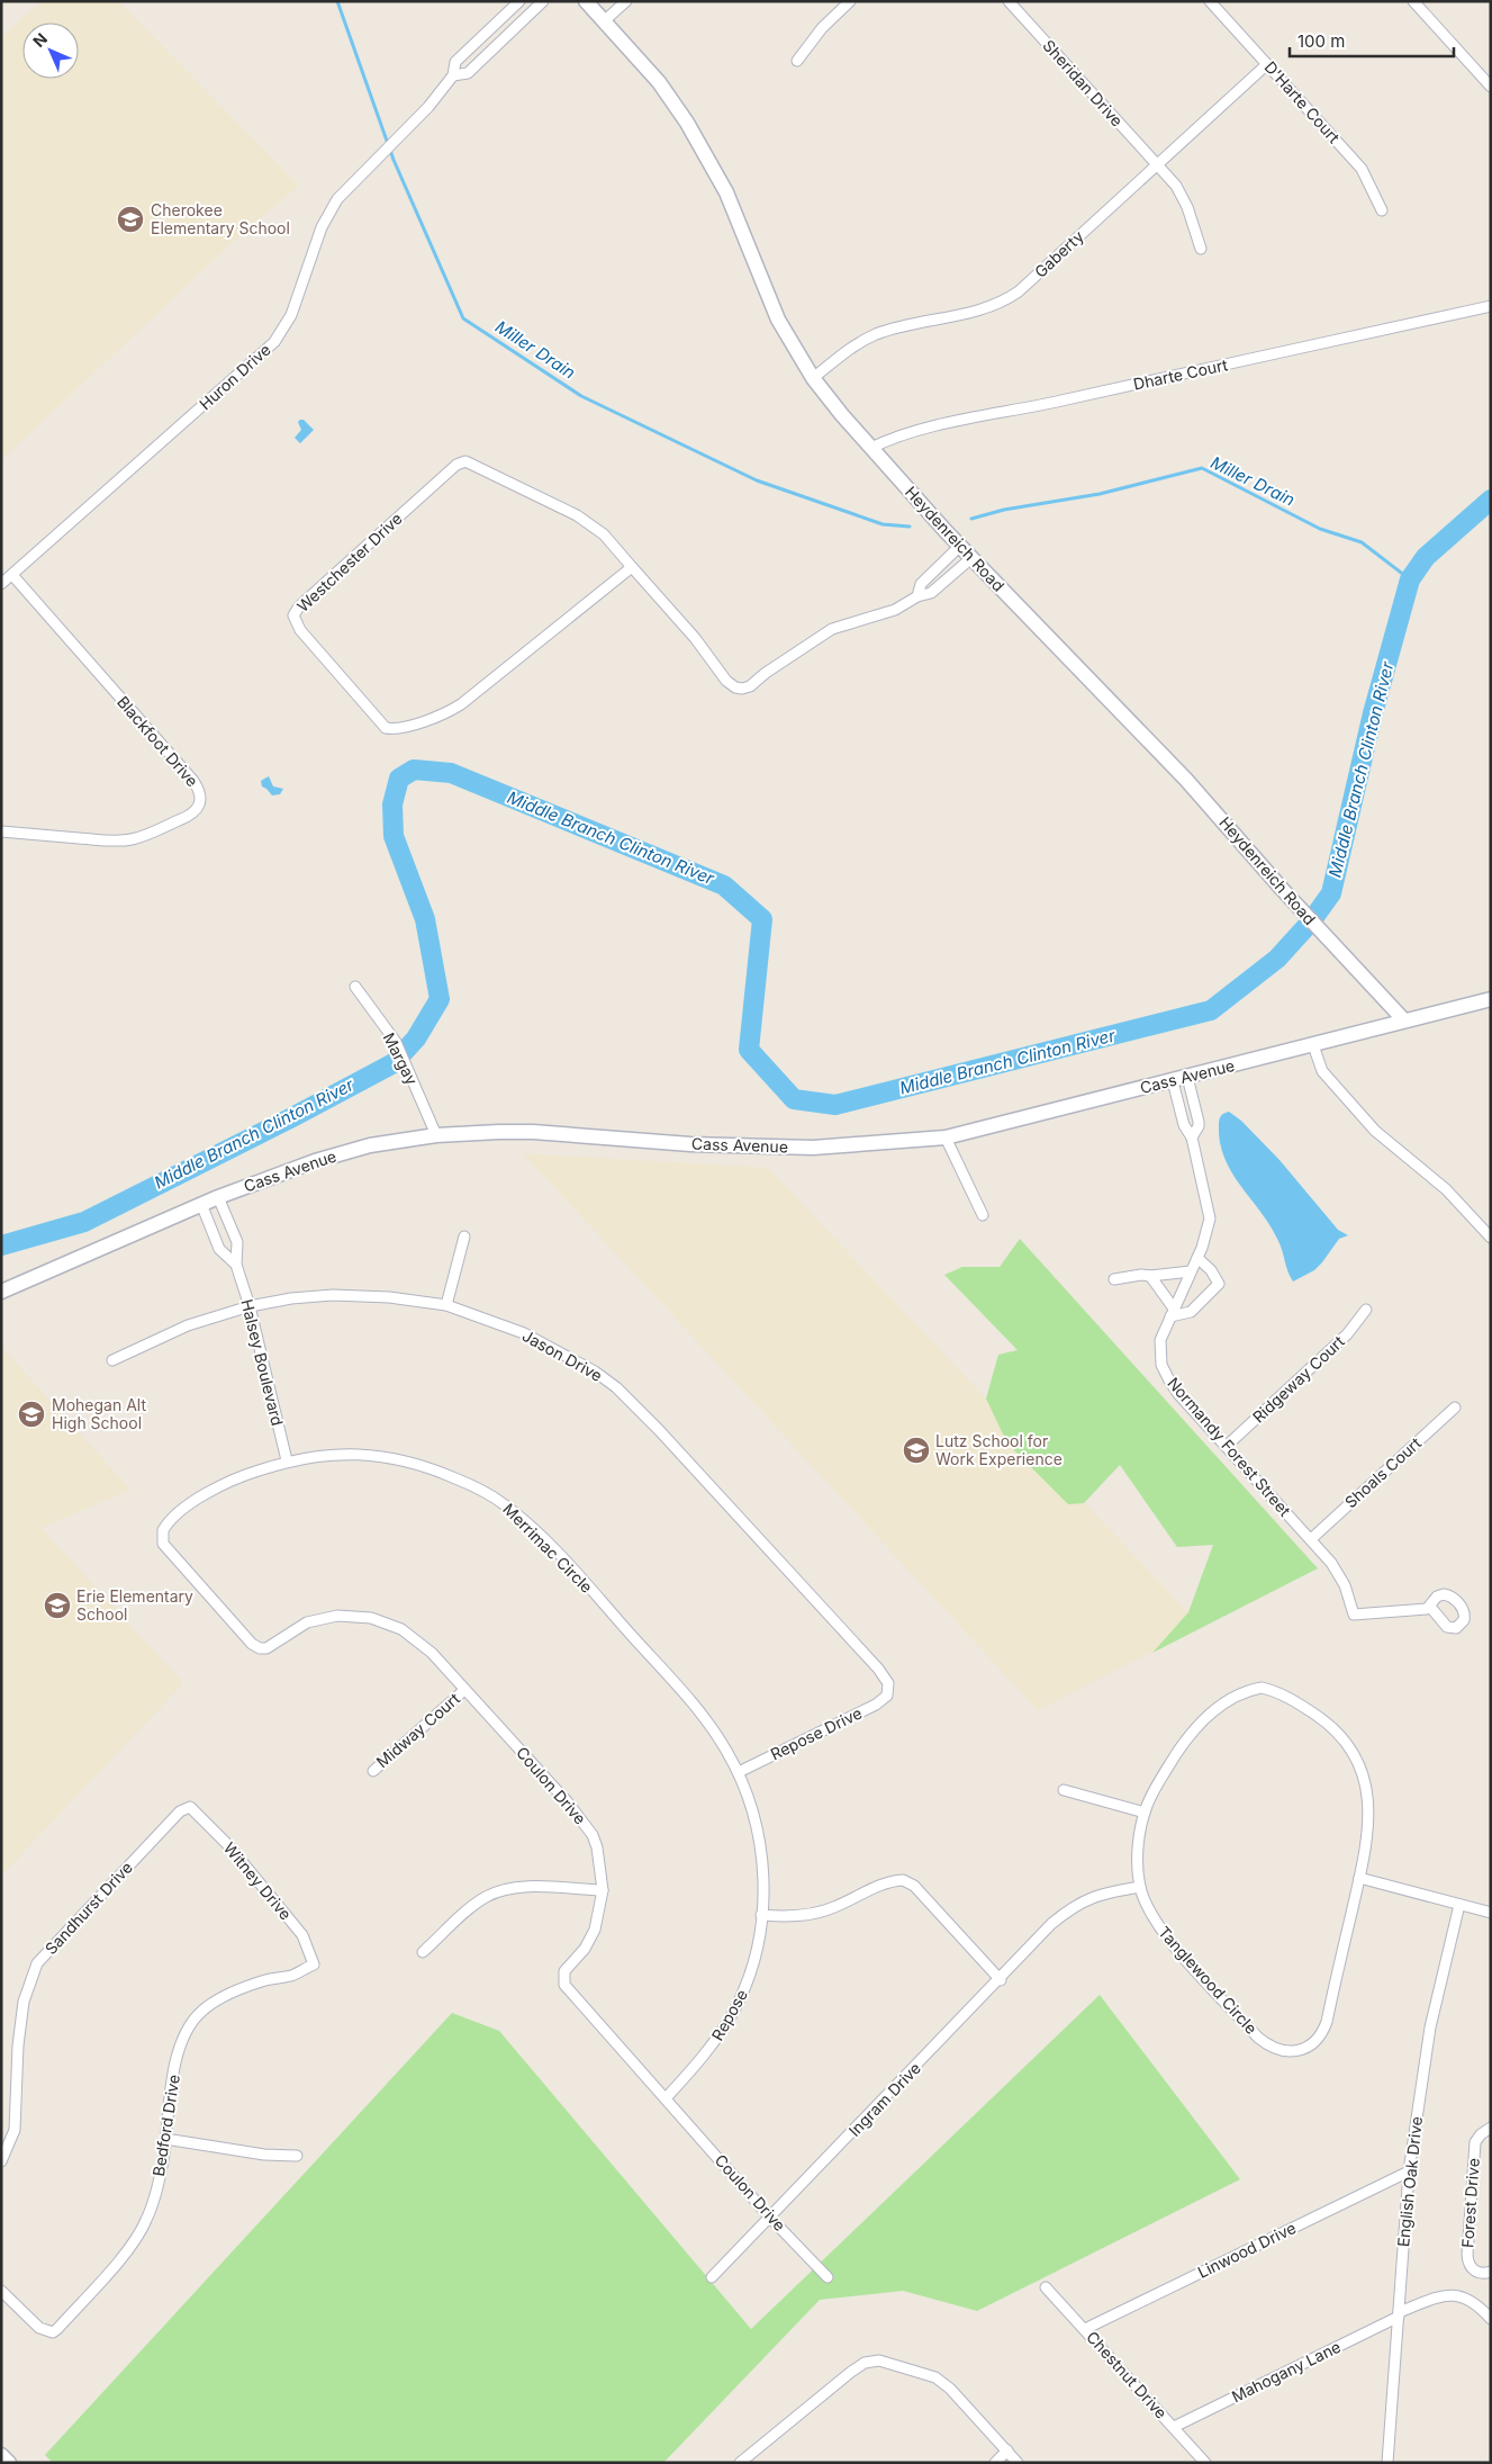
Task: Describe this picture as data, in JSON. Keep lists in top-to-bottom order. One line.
{"streets":{"main road":["Heydenreich Road","Cass Avenue"],"street":["Sheridan Drive","D'Harte Court","Gaberty","Dharte Court","Huron Drive","Westchester Drive","Blackfoot Drive","Margay","Jason Drive","Halsey Boulevard","Ridgeway Court","Normandy Forest Street","Shoals Court","Merrimac Circle","Midway Court","Repose Drive","Coulon Drive","Witney Drive","Sandhurst Drive","Tanglewood Circle","Repose","Ingram Drive","Bedford Drive","English Oak Drive","Forest Drive","Linwood Drive","Mahogany Lane","Chestnut Drive"]},"crossings":[["Sheridan Drive","Gaberty"],["D'Harte Court","Gaberty"],["Gaberty","Heydenreich Road"],["Dharte Court","Heydenreich Road"],["Huron Drive","Blackfoot Drive"],["Heydenreich Road","Westchester Drive"],["Heydenreich Road","Cass Avenue"],["Margay","Cass Avenue"],["Cass Avenue","Halsey Boulevard"],["Cass Avenue","Normandy Forest Street"],["Jason Drive","Halsey Boulevard"],["Jason Drive","Repose Drive"],["Halsey Boulevard","Merrimac Circle"],["Ridgeway Court","Normandy Forest Street"],["Normandy Forest Street","Shoals Court"],["Merrimac Circle","Repose Drive"],["Merrimac Circle","Coulon Drive"],["Merrimac Circle","Repose"],["Midway Court","Coulon Drive"],["Coulon Drive","Repose"],["Coulon Drive","Ingram Drive"],["Witney Drive","Sandhurst Drive"],["Witney Drive","Bedford Drive"],["Tanglewood Circle","Ingram Drive"],["English Oak Drive","Linwood Drive"],["English Oak Drive","Mahogany Lane"],["Linwood Drive","Chestnut Drive"],["Mahogany Lane","Chestnut Drive"]],"water":["Miller Drain","Middle Branch Clinton River"],"places":{"school or university":["Cherokee Elementary School","Mohegan Alt High School","Lutz School for Work Experience","Erie Elementary School"]},"scale_bar":"100 m","north":"top left"}
